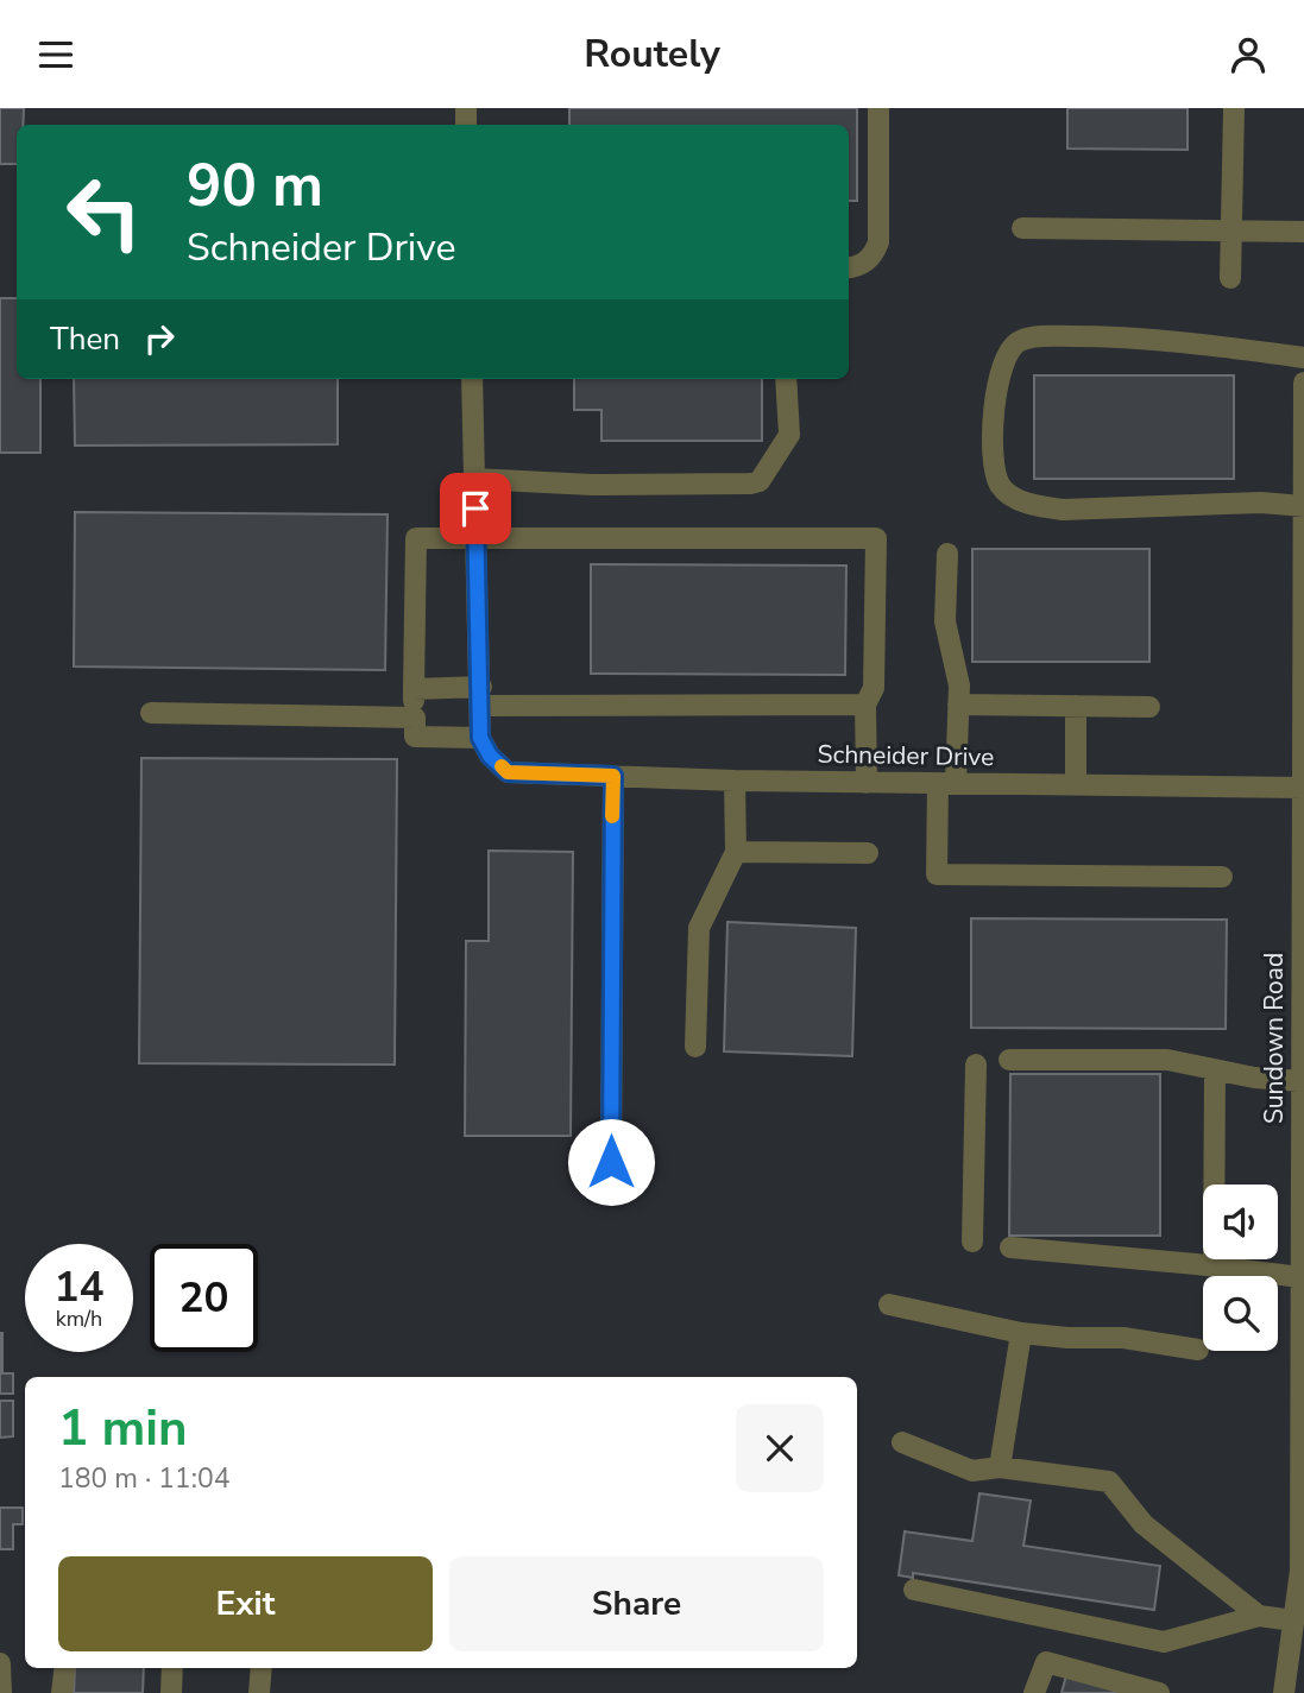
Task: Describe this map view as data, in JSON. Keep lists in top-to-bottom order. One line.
{"streets":{"street":["Schneider Drive","Sundown Road"]},"crossings":[["Schneider Drive","Sundown Road"]],"page":{"header":"Routely","turn":["90 m","Schneider Drive"],"then":"Then","speed":"14 km/h","limit":"20","heading":["1 min","180 m · 11:04"],"buttons":["Exit","Share"]}}
